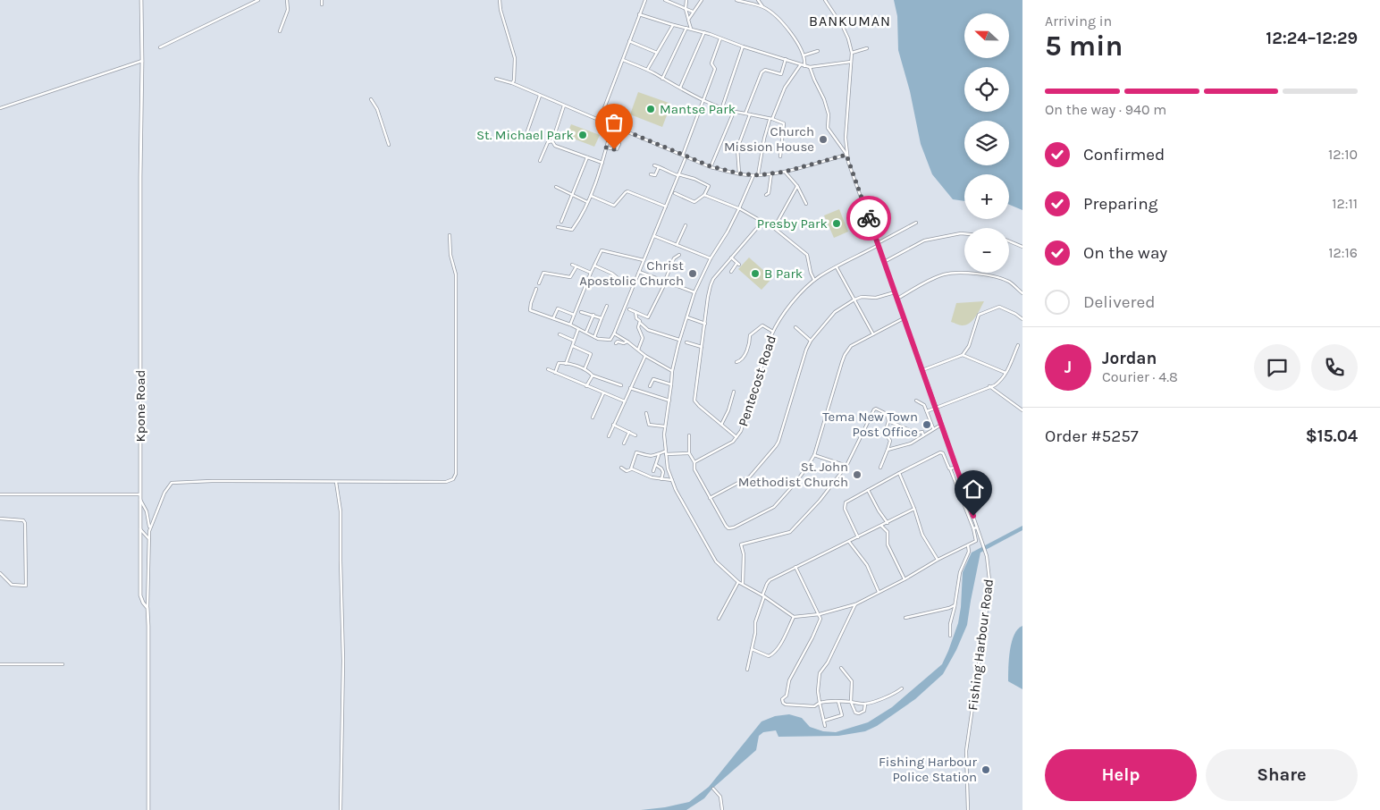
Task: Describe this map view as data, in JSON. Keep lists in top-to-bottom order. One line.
{"streets":{"main road":["Kpone Road"],"street":["Pentecost Road","Fishing Harbour Road"]},"crossings":[["Pentecost Road","Fishing Harbour Road"]],"districts":["BANKUMAN"],"places":["Mantse Park","St. Michael Park","Church Mission House","Presby Park","Christ Apostolic Church","B Park","Tema New Town Post Office","St. John Methodist Church","Fishing Harbour Police Station"],"north":"left","page":{"heading":["5 min","Arriving in","12:24–12:29"],"panel":["Jordan","Courier · 4.8","Order #5257","$15.04"],"map_buttons":["+","−"],"bar":"On the way · 940 m","list":[["Confirmed","12:10"],["Preparing","12:11"],["On the way","12:16"],"Delivered"],"round":"J","buttons":["Help","Share"]}}
